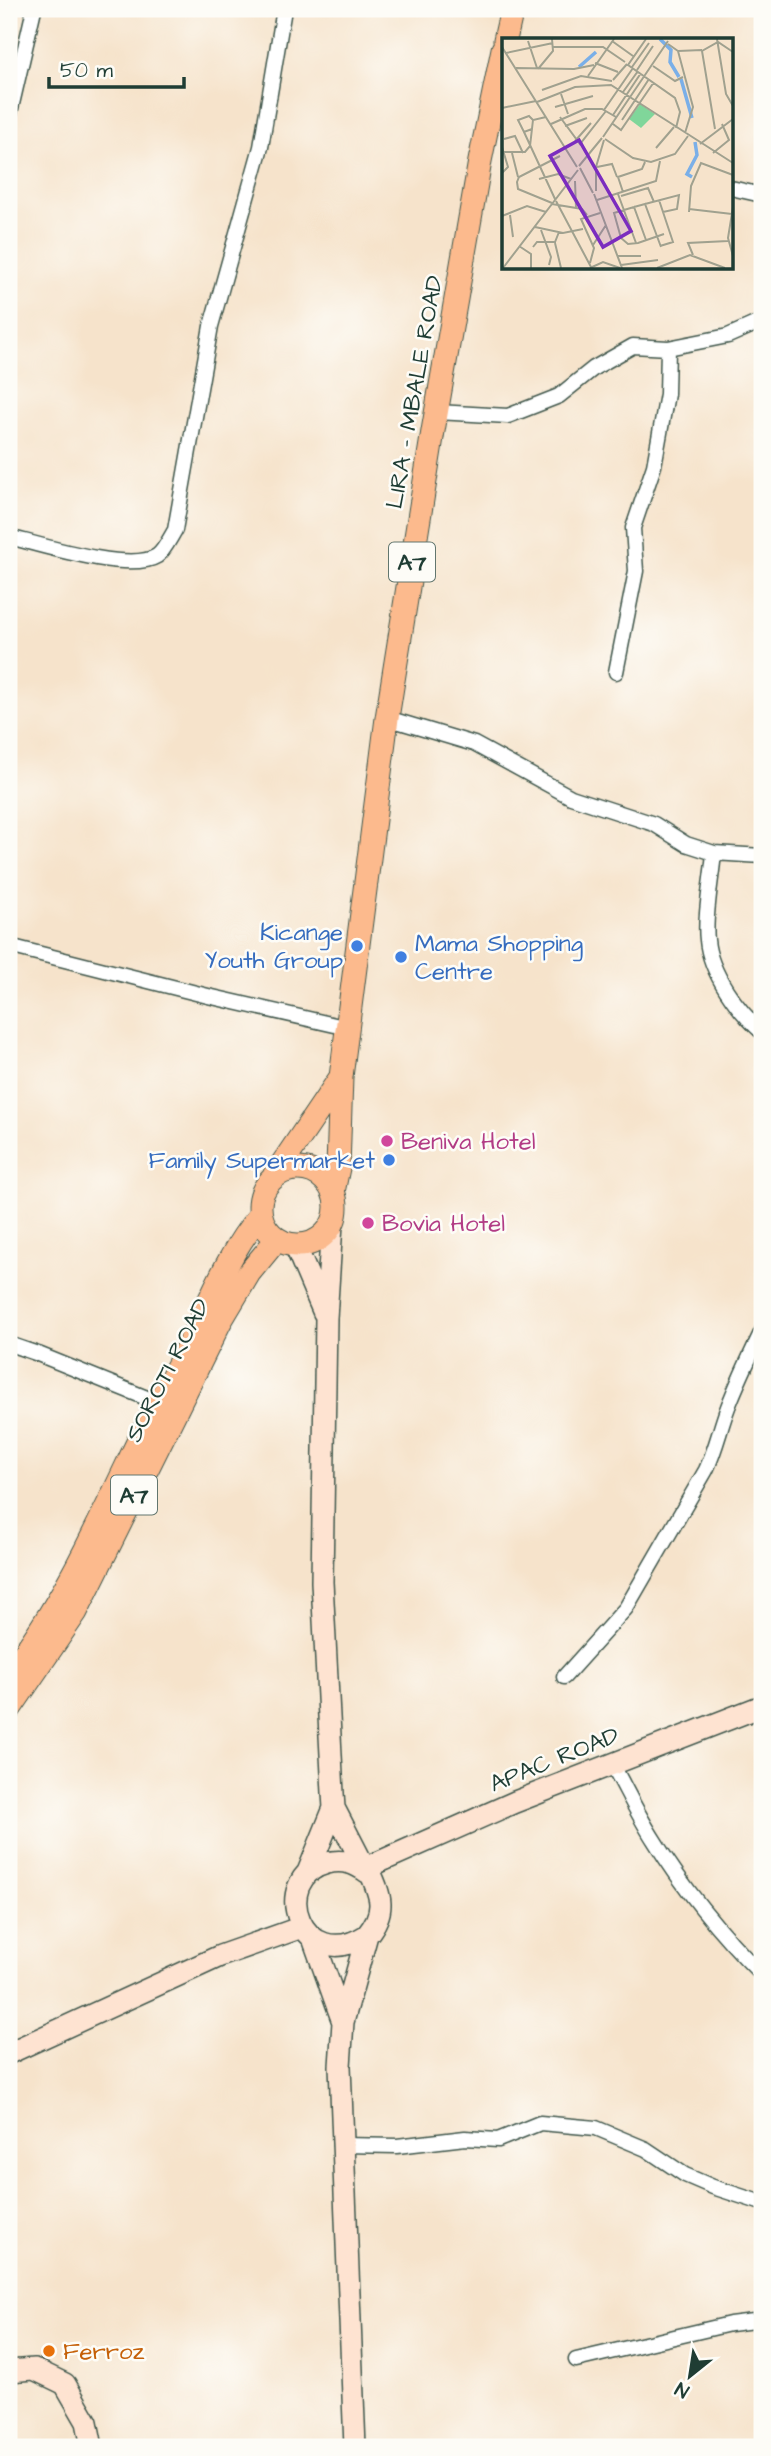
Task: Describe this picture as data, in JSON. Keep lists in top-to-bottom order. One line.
{"streets":{"main road":["LIRA - MBALE ROAD","A7","SOROTI ROAD"],"street":["APAC ROAD"]},"crossings":[["LIRA - MBALE ROAD","A7"],["A7","SOROTI ROAD"]],"places":["Kicange Youth Group","Mama Shopping Centre","Beniva Hotel","Family Supermarket","Bovia Hotel","Ferroz"],"scale_bar":"50 m","north":"bottom left"}
